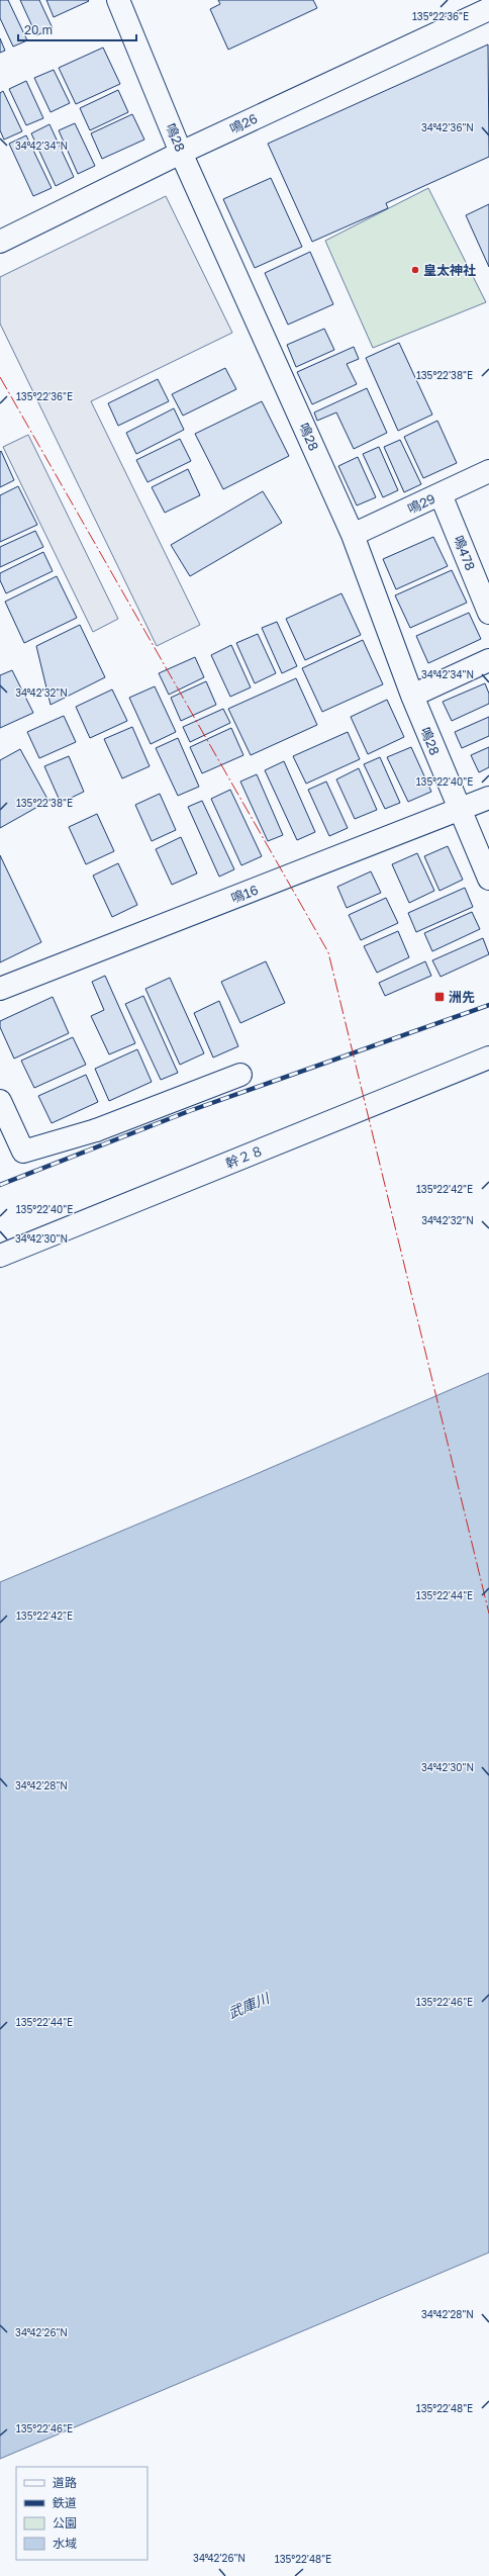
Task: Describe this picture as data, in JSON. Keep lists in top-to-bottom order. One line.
{"streets":{"street":["鳴26","鳴28","鳴29","鳴478","鳴16","幹２８"]},"crossings":[["鳴26","鳴28"],["鳴28","鳴29"],["鳴28","鳴16"],["鳴29","鳴478"]],"water":["武庫川"],"places":{"other":["皇太神社"],"transit":["洲先"]},"legend":["道路","鉄道","公園","水域"],"scale_bar":"20 m","coordinates":["135°22'36\"E","34°42'36\"N","34°42'34\"N","135°22'38\"E","34°42'32\"N","135°22'40\"E","135°22'42\"E","34°42'30\"N","135°22'44\"E","34°42'28\"N","135°22'46\"E","34°42'26\"N","135°22'48\"E"]}
